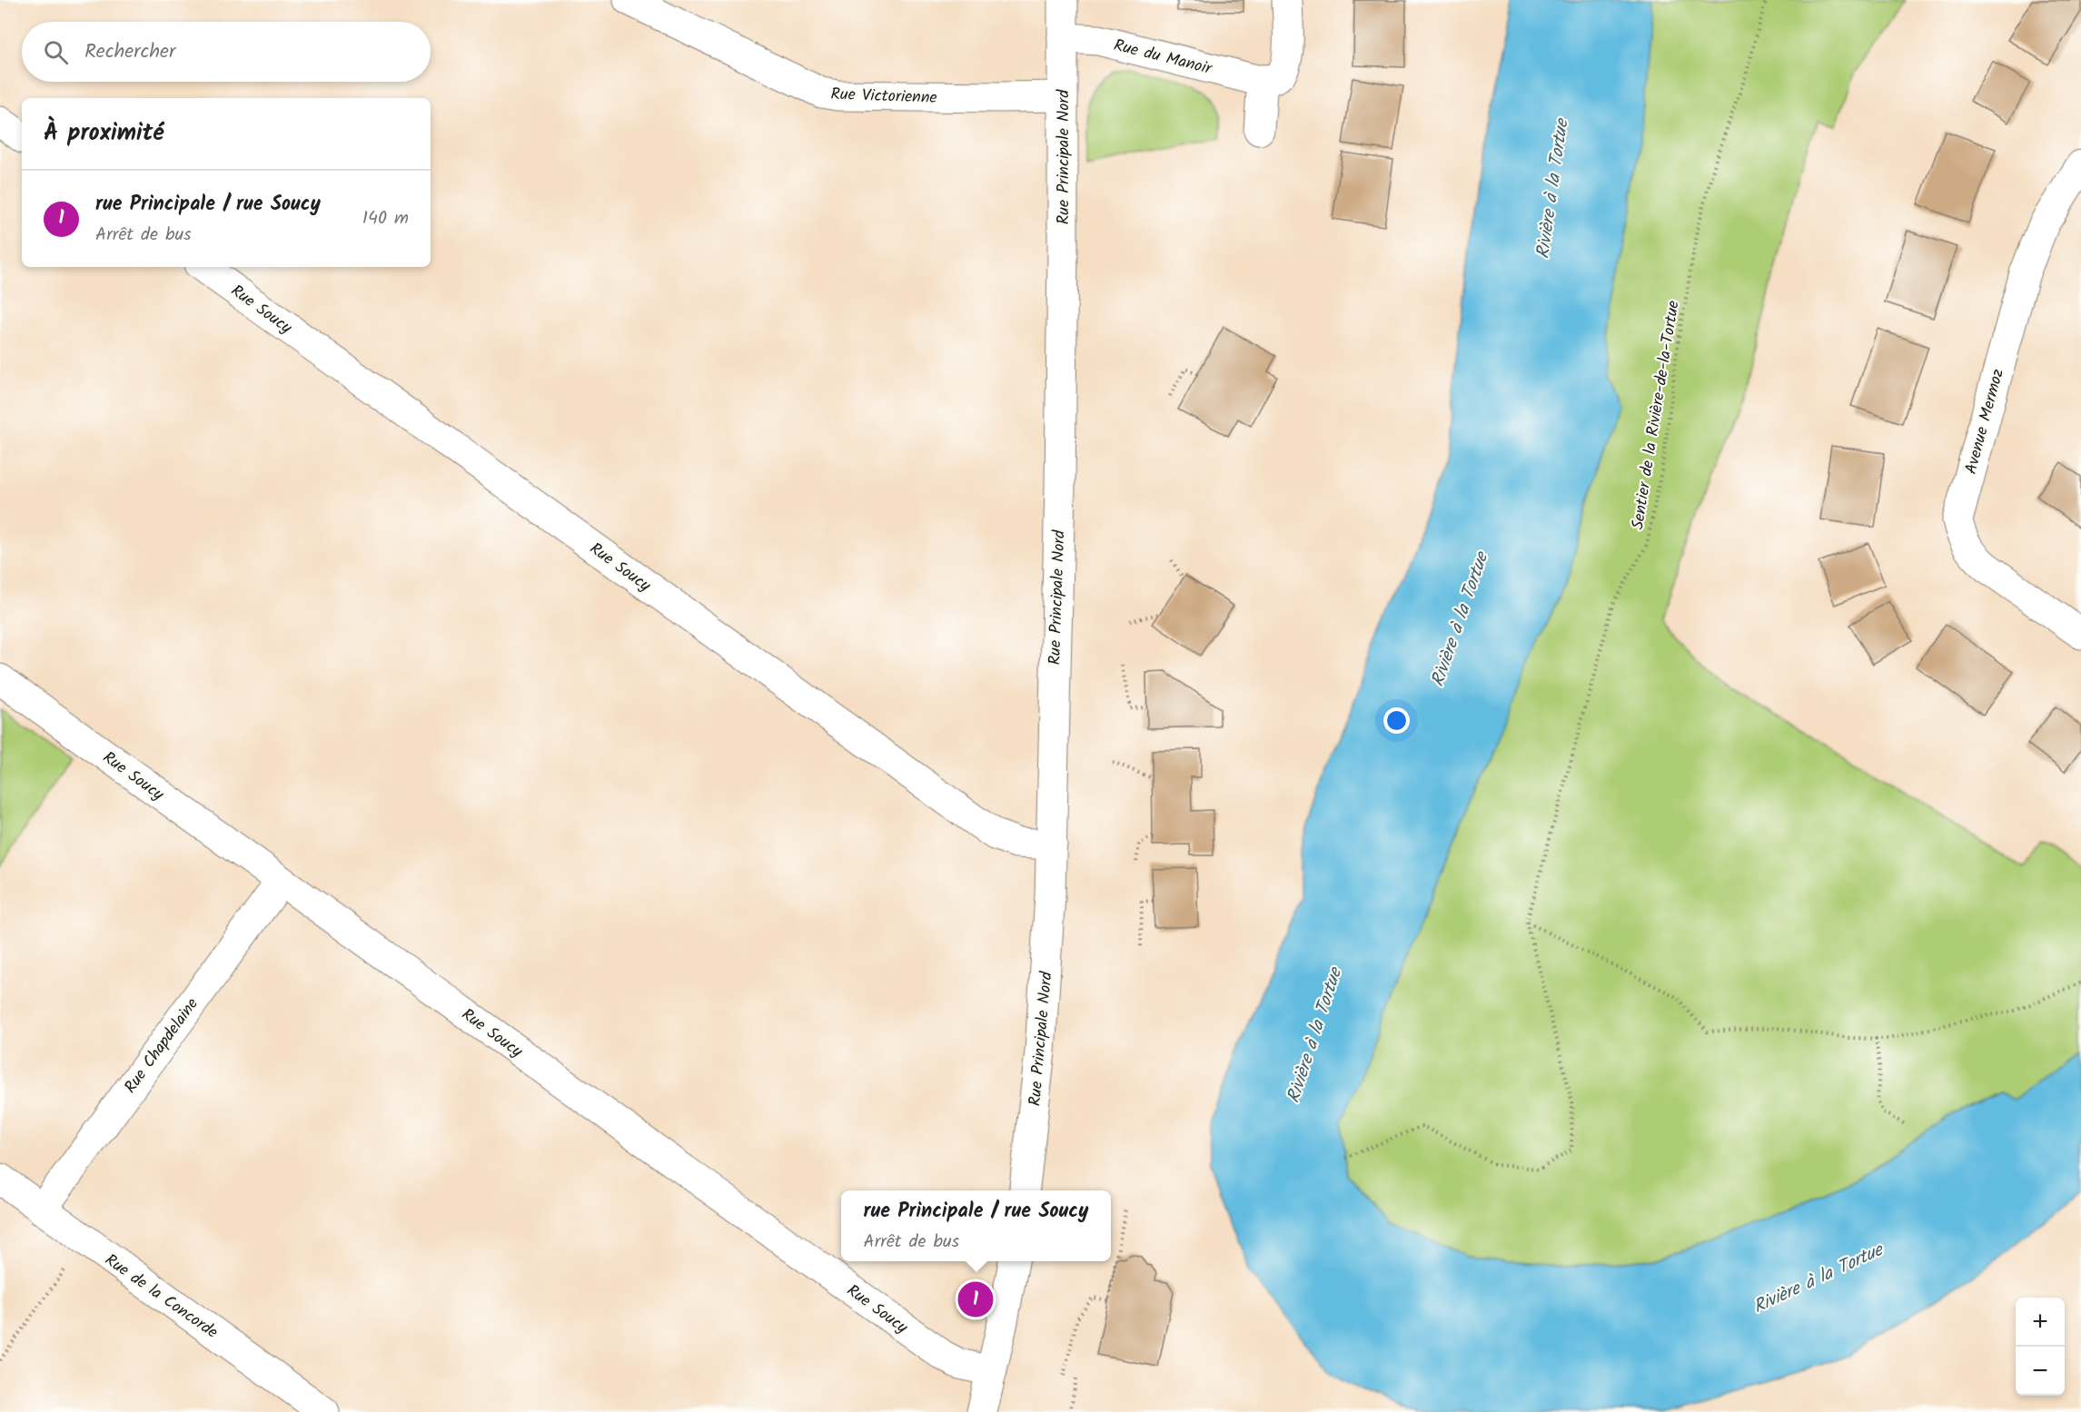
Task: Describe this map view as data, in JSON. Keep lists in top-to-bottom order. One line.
{"streets":{"street":["Rue du Manoir","Rue Victorienne","Rue Principale Nord","Rue Soucy","Avenue Mermoz","Rue Chapdelaine","Rue de la Concorde"],"path":["Sentier de la Rivière-de-la-Tortue"]},"crossings":[["Rue du Manoir","Rue Principale Nord"],["Rue Victorienne","Rue Principale Nord"],["Rue Principale Nord","Rue Soucy"],["Rue Soucy","Rue Chapdelaine"],["Rue Chapdelaine","Rue de la Concorde"]],"water":["Rivière à la Tortue"],"page":{"search":"Rechercher","heading":"À proximité","list":[{"mark":"1","name":"rue Principale / rue Soucy","note":"Arrêt de bus","value":"140 m"}],"popup":["rue Principale / rue Soucy","Arrêt de bus"],"pins":"1","map_buttons":["+","−"]}}
